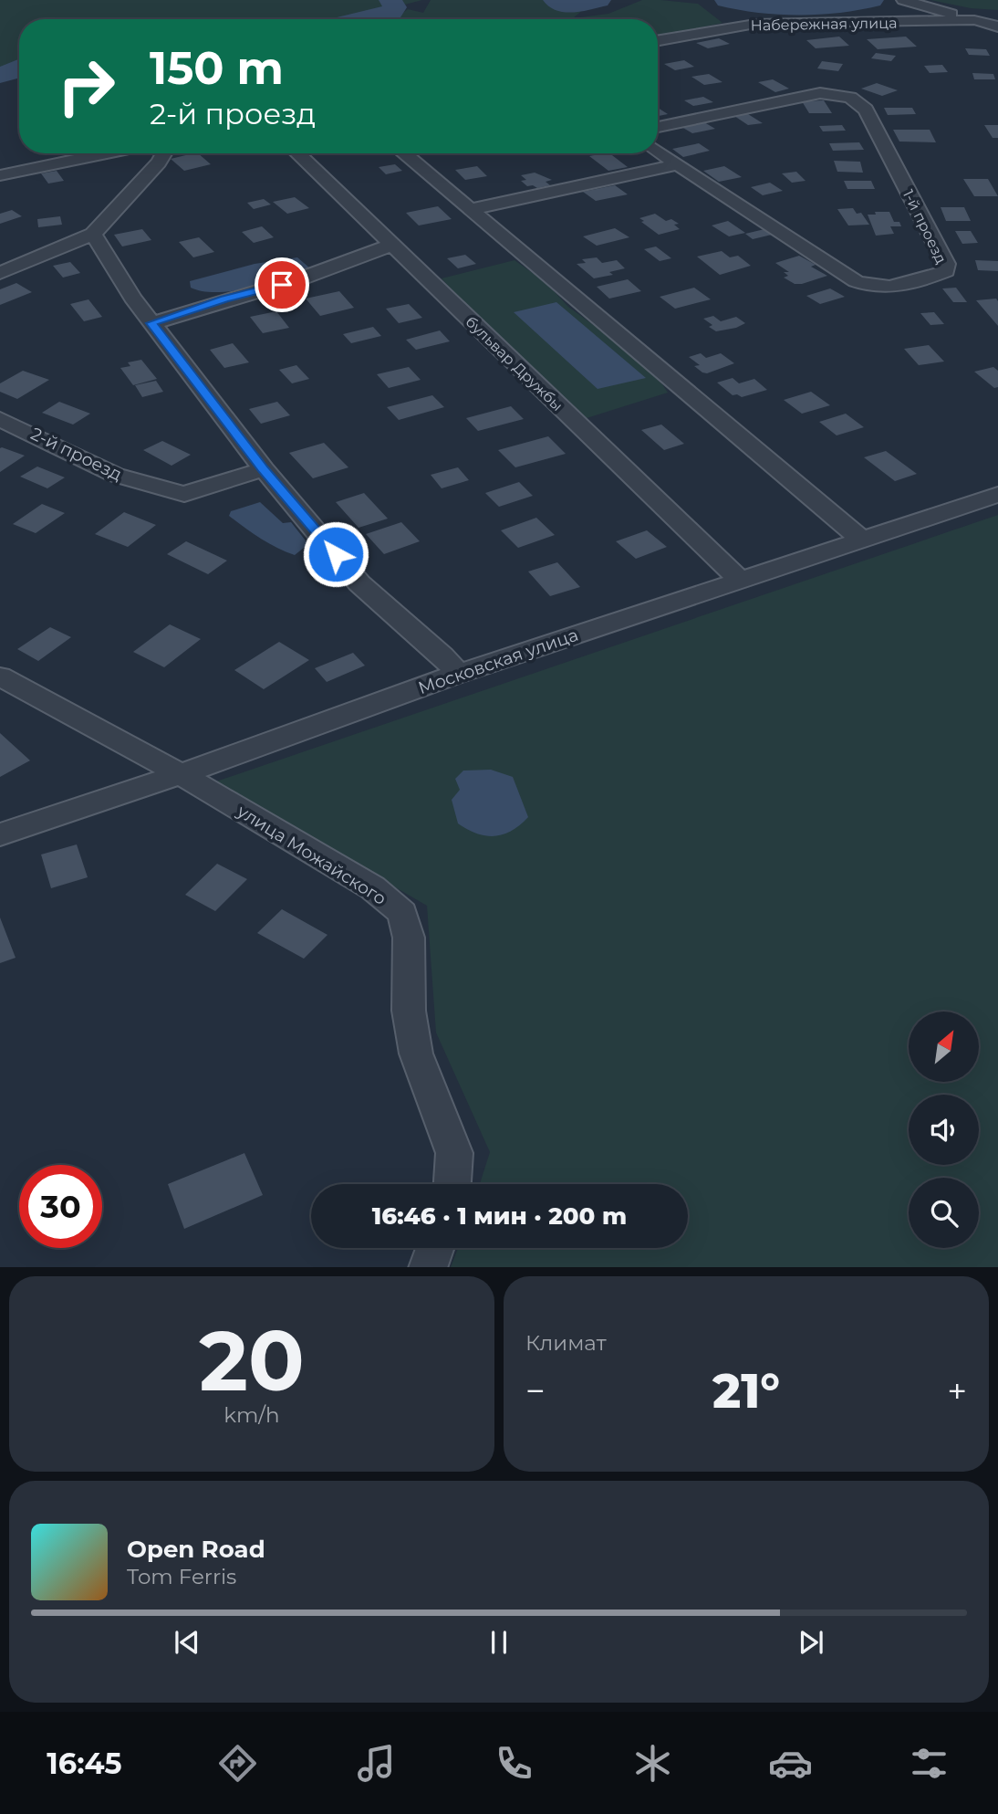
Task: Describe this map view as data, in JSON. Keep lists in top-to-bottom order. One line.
{"streets":{"street":["Набережная улица","1-й проезд","бульвар Дружбы","2-й проезд","Московская улица","улица Можайского"]},"crossings":[["бульвар Дружбы","Московская улица"],["Московская улица","улица Можайского"]],"north":"top right","page":{"turn":["150 m","2-й проезд"],"limit":"30","trip":"16:46 · 1 мин · 200 m","tile":[["20","km/h"],"Климат"],"heat":["−","21°","+"],"song":["Open Road","Tom Ferris"],"tabs":"16:45"}}
